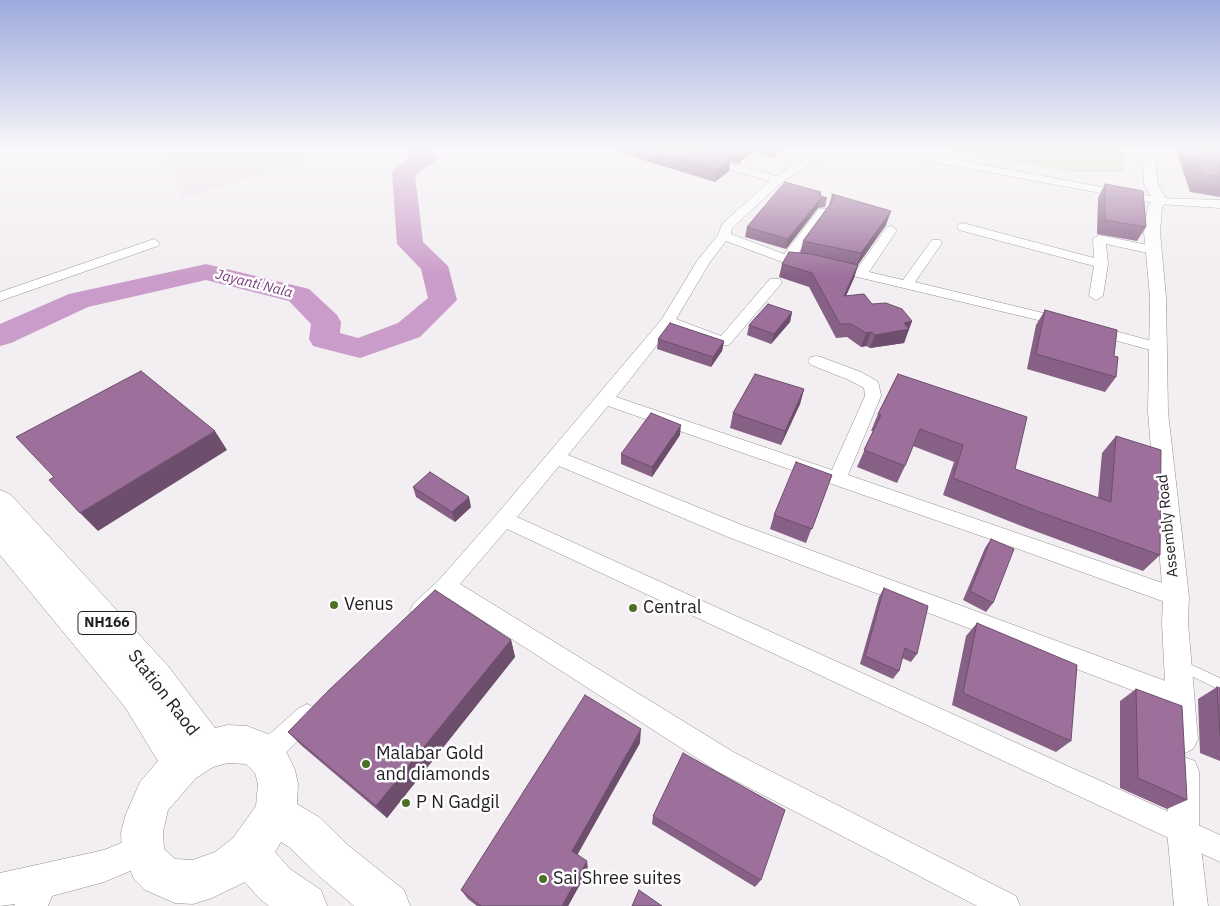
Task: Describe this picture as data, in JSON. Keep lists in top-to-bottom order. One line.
{"streets":{"highway":["NH166","Station Raod"],"street":["Assembly Road"]},"crossings":[["NH166","Station Raod"]],"water":["Jayanti Nala"],"places":["Venus","Central","Malabar Gold and diamonds","P N Gadgil","Sai Shree suites"]}
